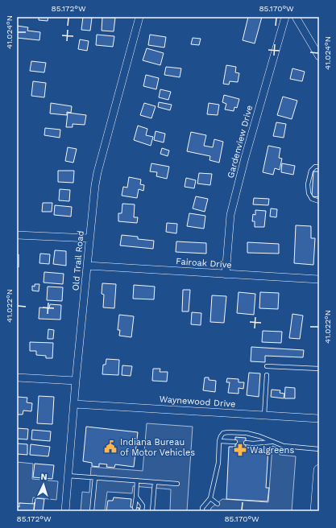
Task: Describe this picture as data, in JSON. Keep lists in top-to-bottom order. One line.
{"streets":{"street":["Gardenview Drive","Old Trail Road","Fairoak Drive","Waynewood Drive"]},"crossings":[["Gardenview Drive","Fairoak Drive"],["Old Trail Road","Fairoak Drive"],["Old Trail Road","Waynewood Drive"]],"places":{"public building":["Indiana Bureau of Motor Vehicles"],"pharmacy":["Walgreens"]},"north":"top","coordinates":["85.172°W","85.170°W","41.024°N","41.022°N"]}
